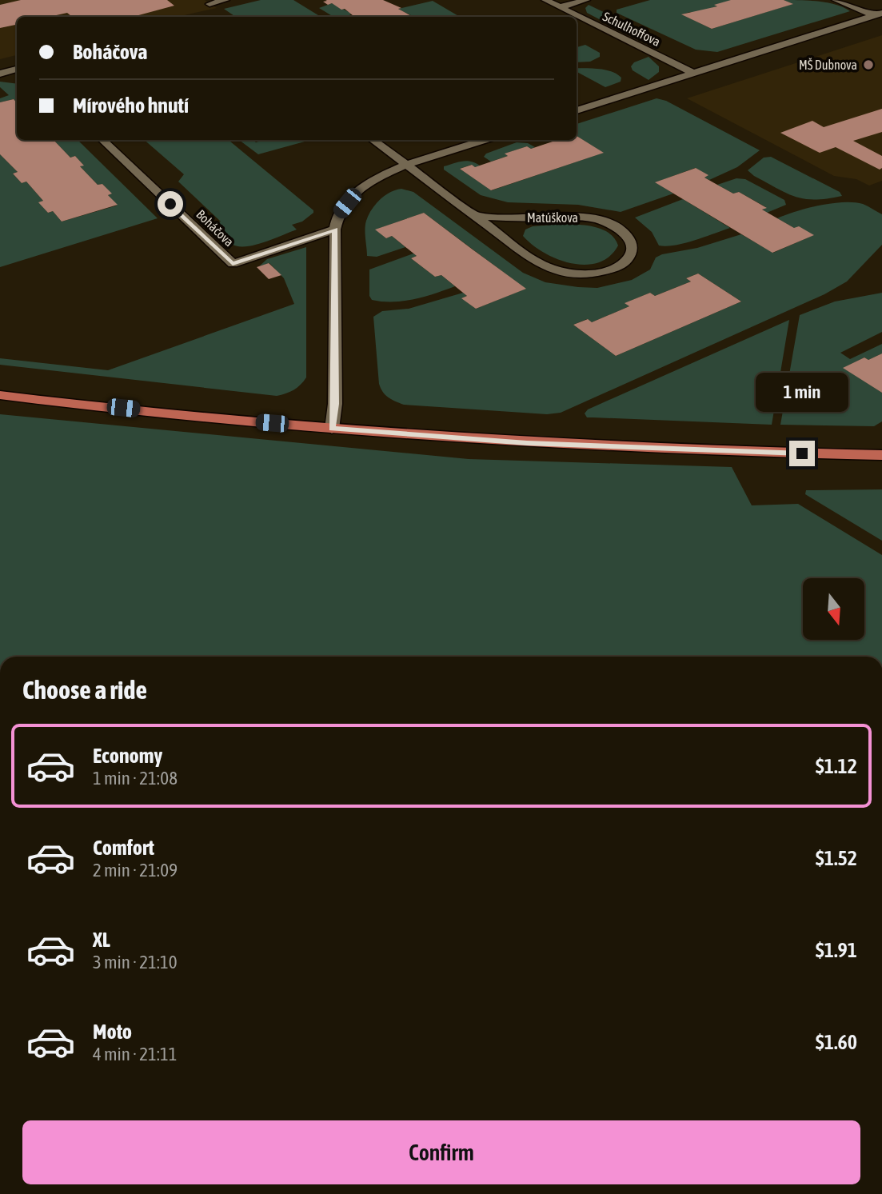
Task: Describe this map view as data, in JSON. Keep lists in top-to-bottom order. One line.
{"streets":{"street":["Schulhoffova","Matúškova","Boháčova"]},"places":["MŠ Dubnova"],"north":"bottom","page":{"banner":["Boháčova","Mírového hnutí"],"bubble":"1 min","heading":"Choose a ride","list":[{"name":"Economy","note":"1 min · 21:08","value":"$1.12"},{"name":"Comfort","note":"2 min · 21:09","value":"$1.52"},{"name":"XL","note":"3 min · 21:10","value":"$1.91"},{"name":"Moto","note":"4 min · 21:11","value":"$1.60"}],"buttons":"Confirm"}}
